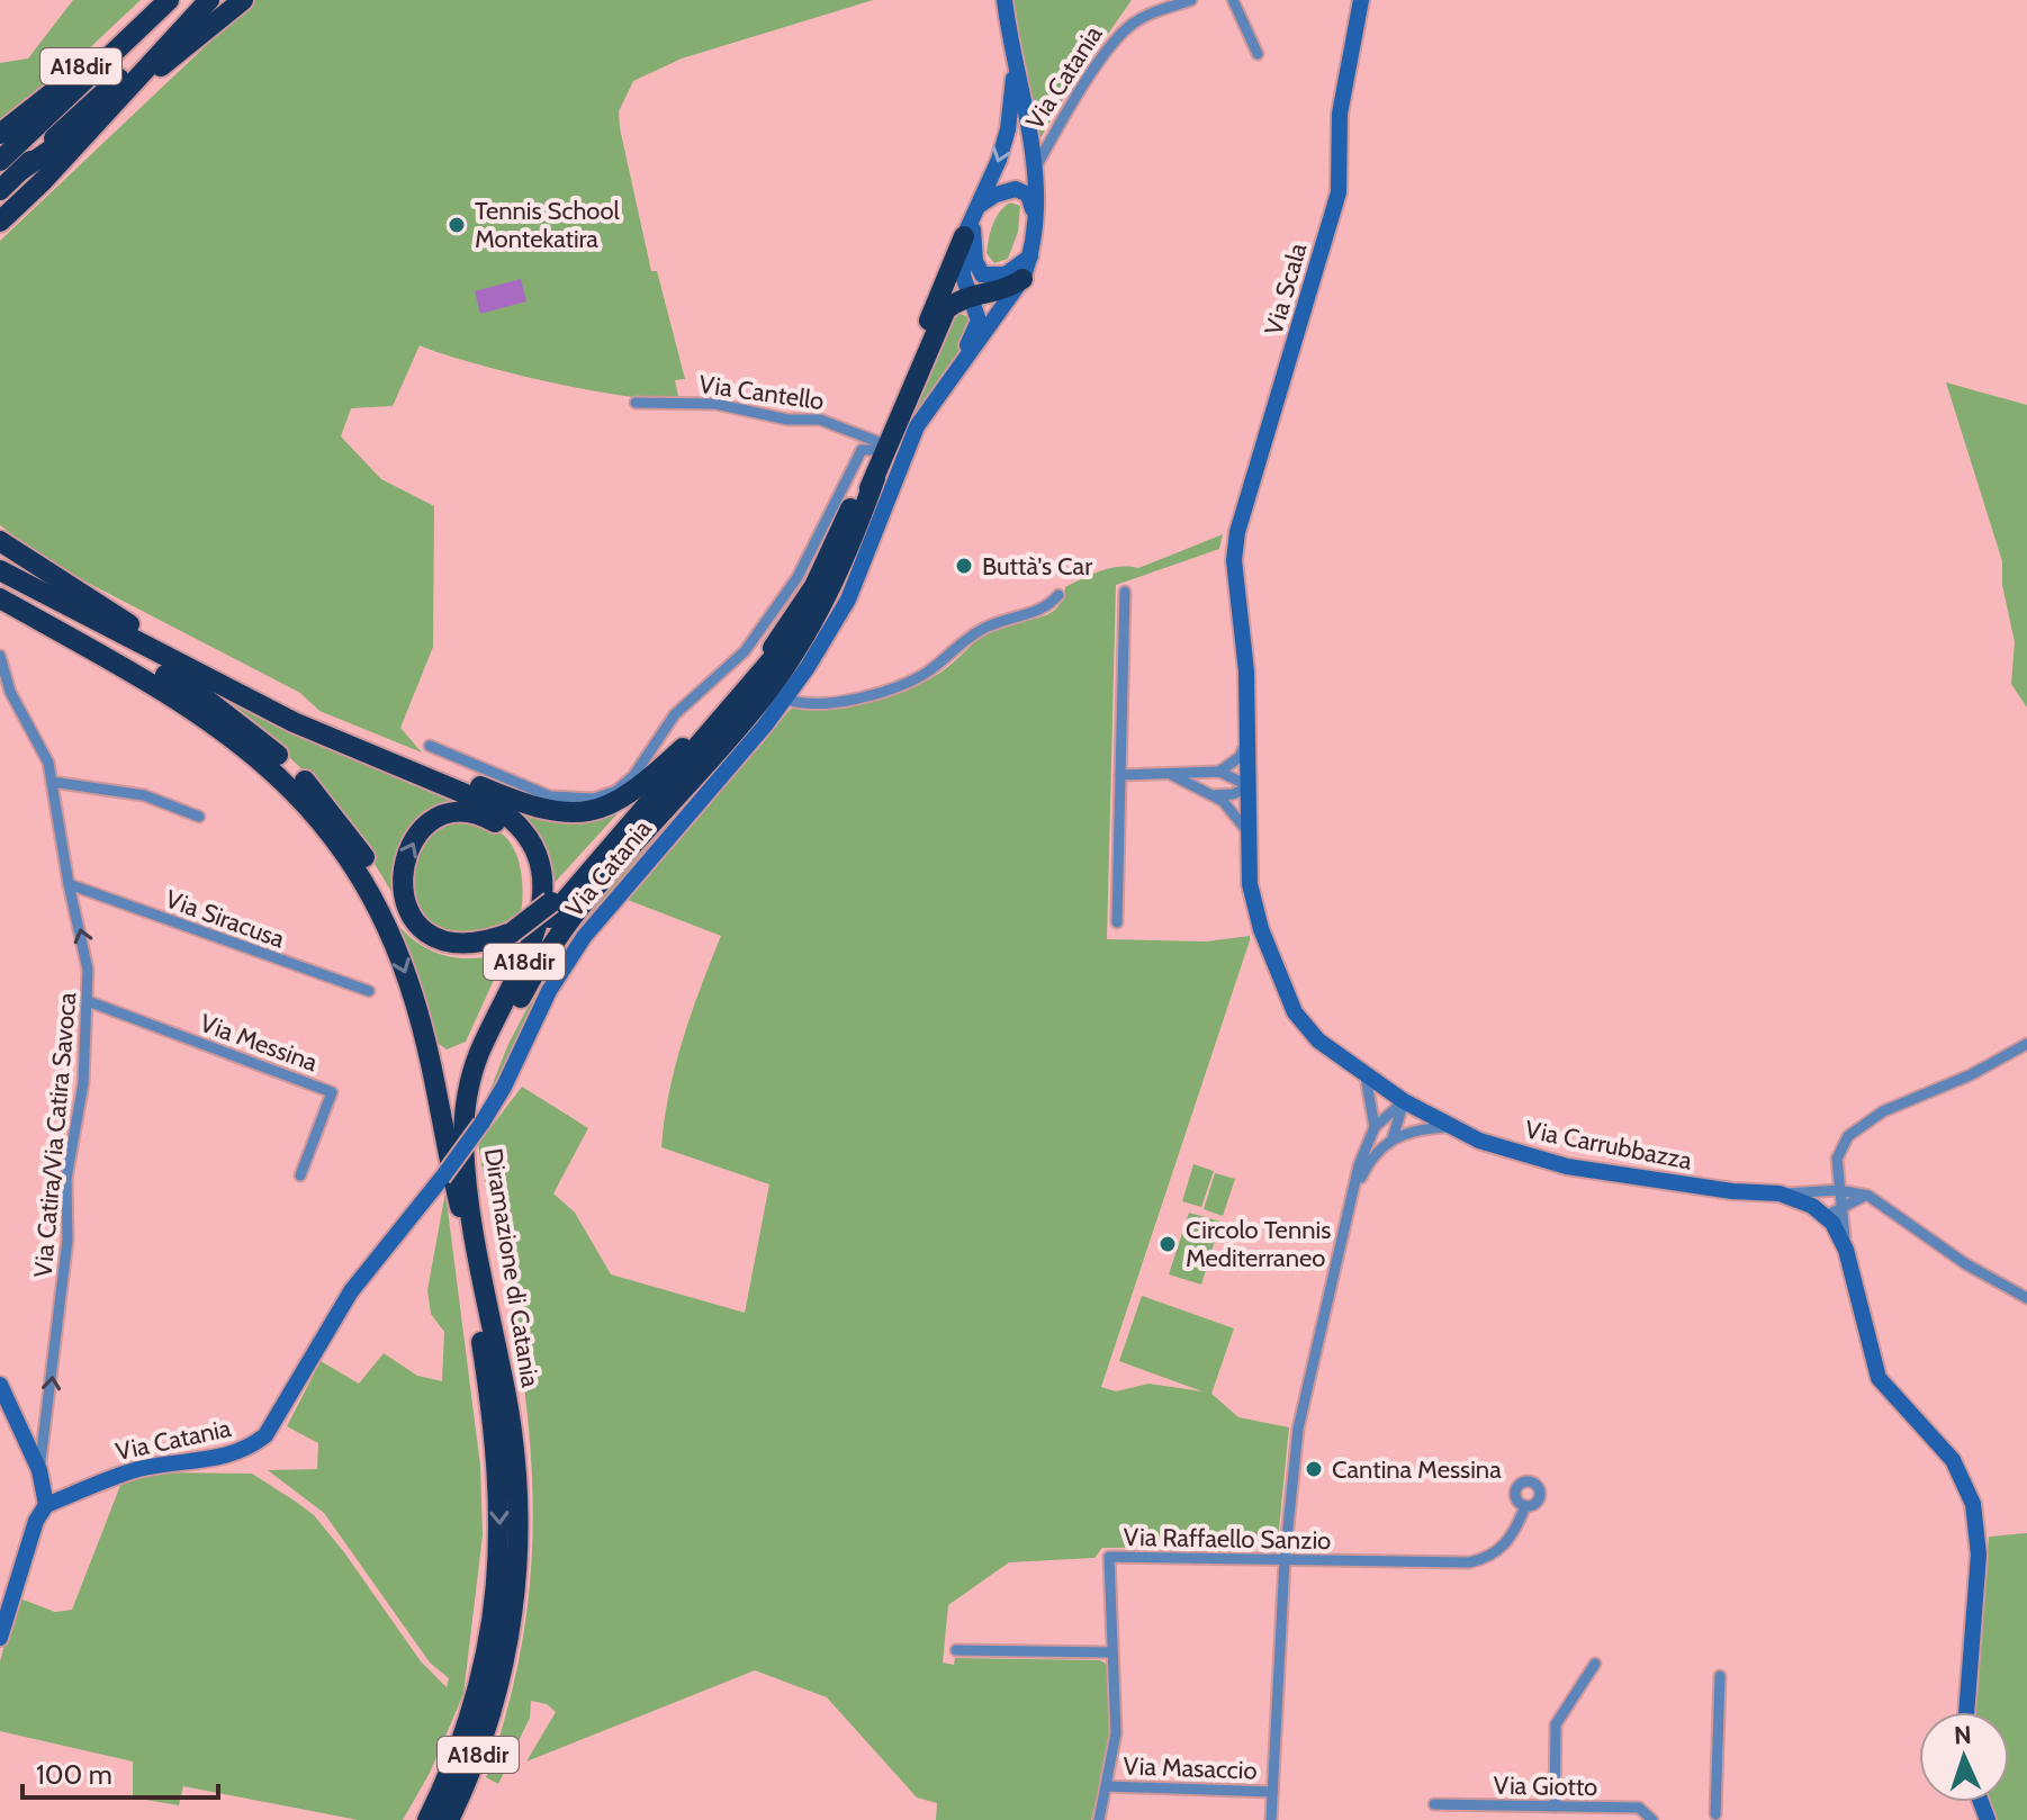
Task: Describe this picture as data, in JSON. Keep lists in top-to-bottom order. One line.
{"streets":{"highway":["A18dir","Diramazione di Catania"],"main road":["Via Catania","Via Scala","Via Carrubbazza"],"street":["Via Cantello","Via Siracusa","Via Messina","Via Catira/Via Catira Savoca","Via Raffaello Sanzio","Via Masaccio","Via Giotto"]},"crossings":[["Via Catania","Via Cantello"],["Via Scala","Via Carrubbazza"],["Via Siracusa","Via Catira/Via Catira Savoca"],["Via Messina","Via Catira/Via Catira Savoca"],["Via Raffaello Sanzio","Via Masaccio"]],"one_way":["Via Catira/Via Catira Savoca"],"places":["Tennis School Montekatira","Buttà's Car","Circolo Tennis Mediterraneo","Cantina Messina"],"scale_bar":"100 m","north":"top"}
